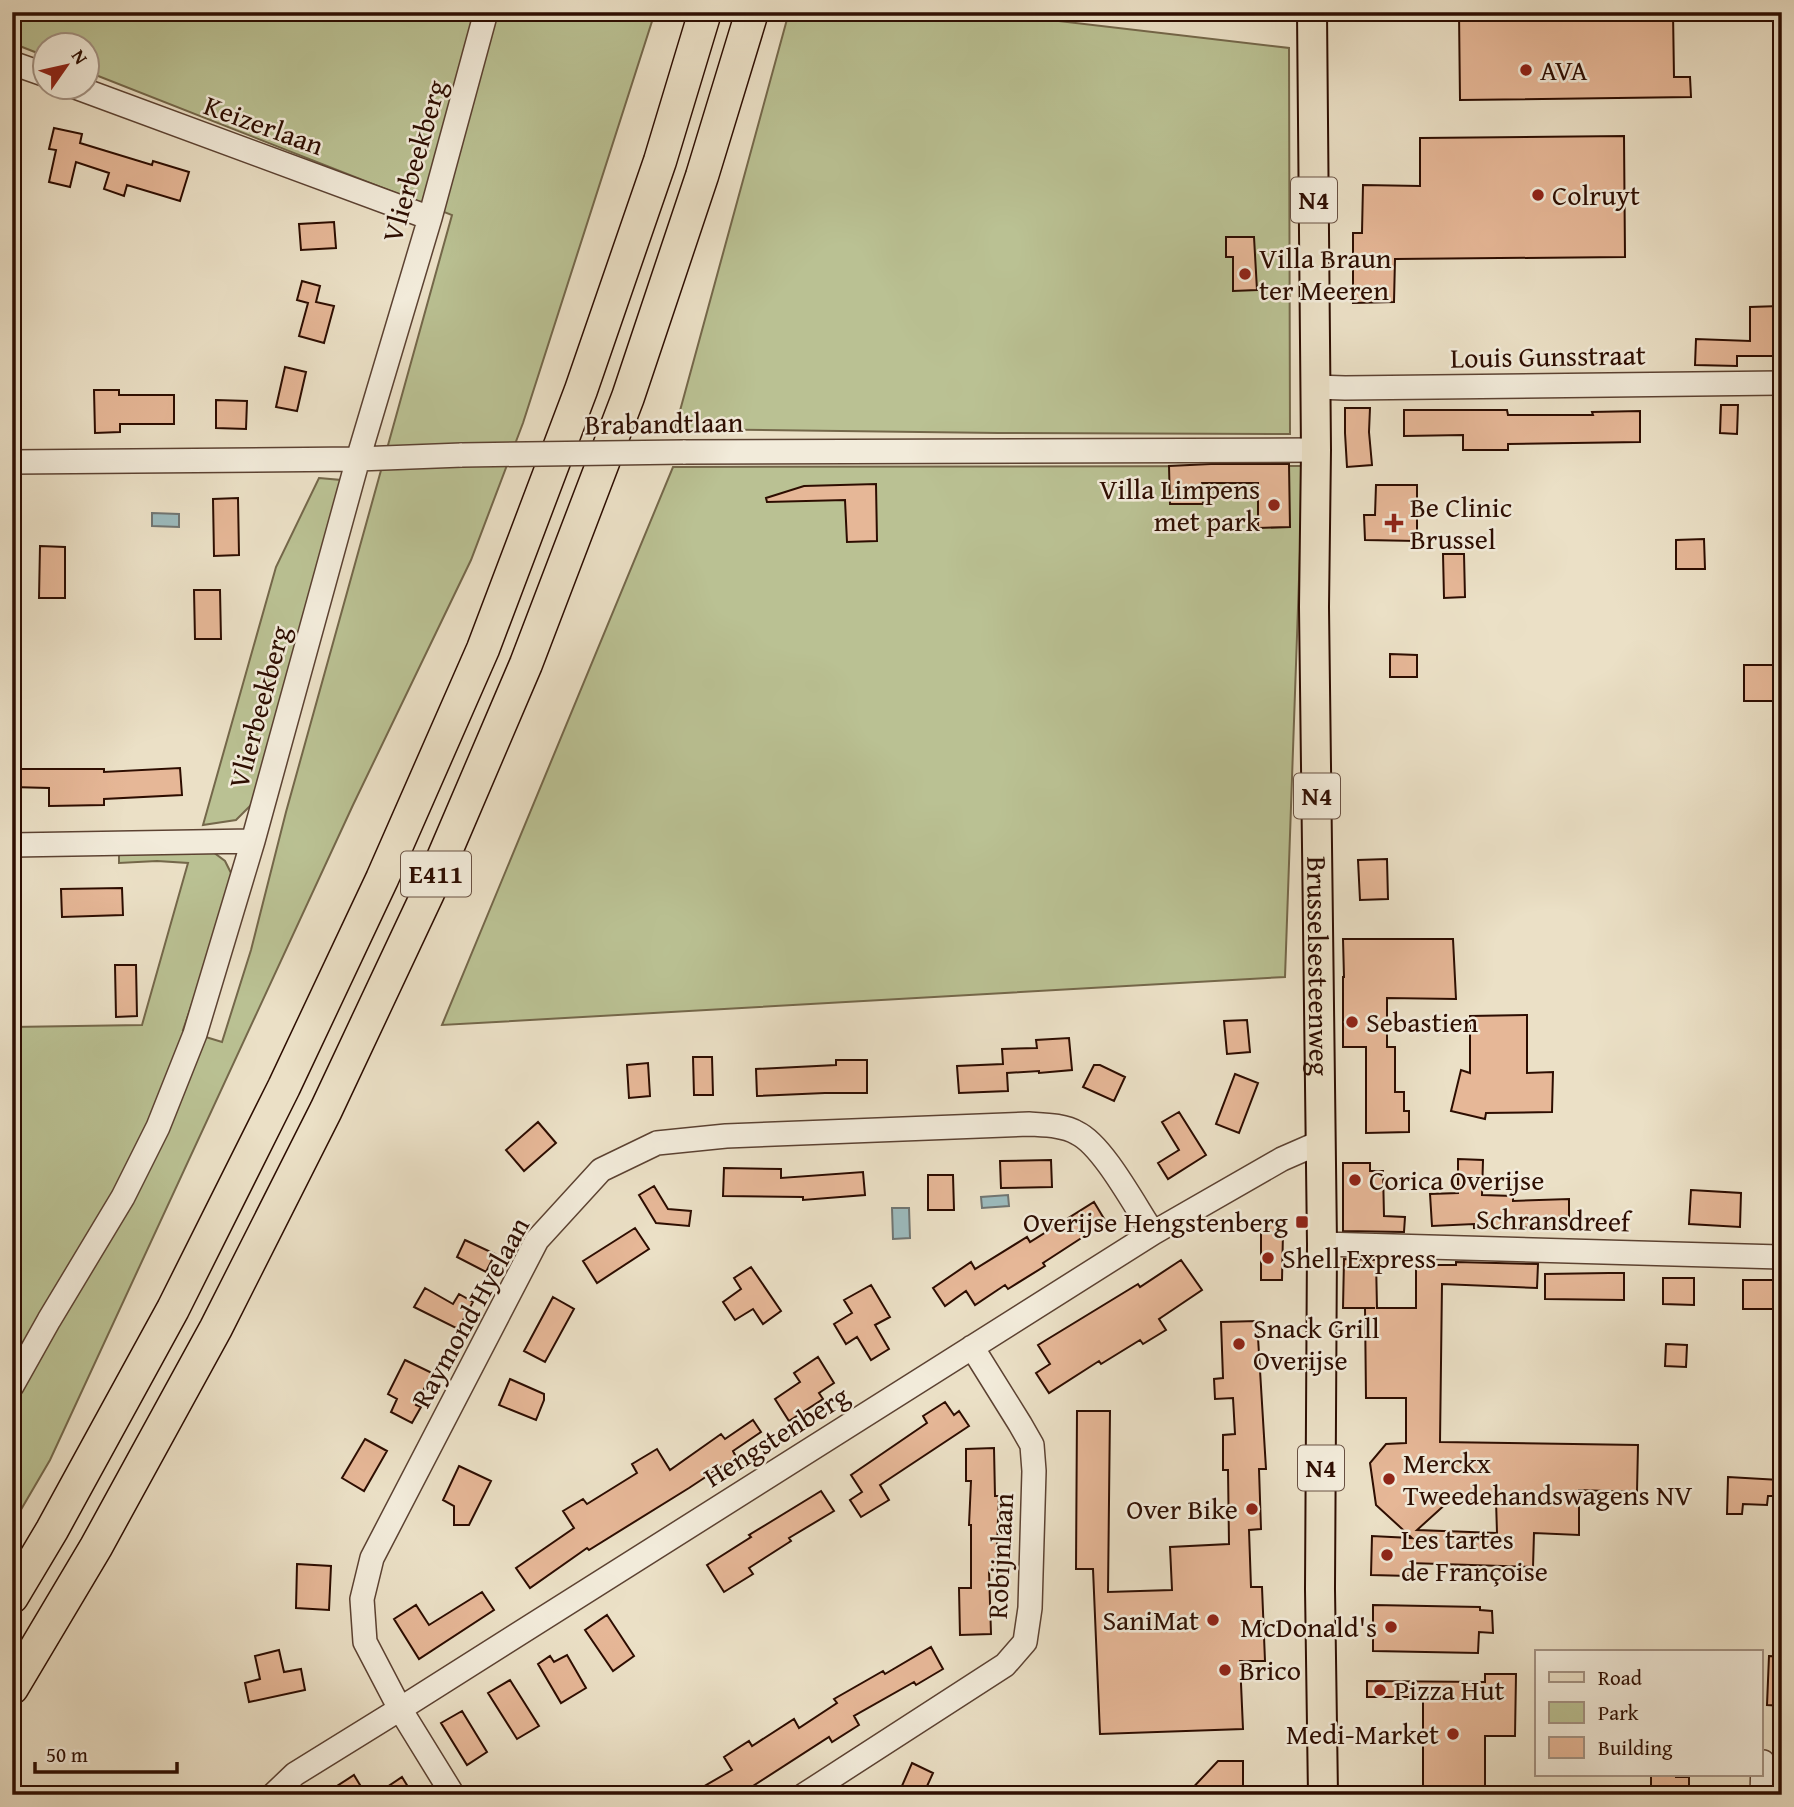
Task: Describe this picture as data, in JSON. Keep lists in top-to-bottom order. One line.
{"streets":{"highway":["E411"],"main road":["N4","Brusselsesteenweg"],"street":["Keizerlaan","Vlierbeekberg","Louis Gunsstraat","Brabandtlaan","Schransdreef","Raymond Hyelaan","Hengstenberg","Robijnlaan"]},"crossings":[["Keizerlaan","Vlierbeekberg"],["Vlierbeekberg","Brabandtlaan"],["Louis Gunsstraat","Brusselsesteenweg"],["Brabandtlaan","Brusselsesteenweg"],["Brusselsesteenweg","Schransdreef"],["Brusselsesteenweg","Hengstenberg"],["Raymond Hyelaan","Hengstenberg"],["Hengstenberg","Robijnlaan"]],"places":{"other":["AVA","Colruyt","Villa Braun ter Meeren","Villa Limpens met park","Sebastien","Corica Overijse","Shell Express","Snack Grill Overijse","Merckx Tweedehandswagens NV","Over Bike","Les tartes de Françoise","SaniMat","McDonald's","Brico","Pizza Hut","Medi-Market"],"health":["Be Clinic Brussel"],"transit":["Overijse Hengstenberg"]},"legend":["Road","Park","Building"],"scale_bar":"50 m","north":"top right"}
